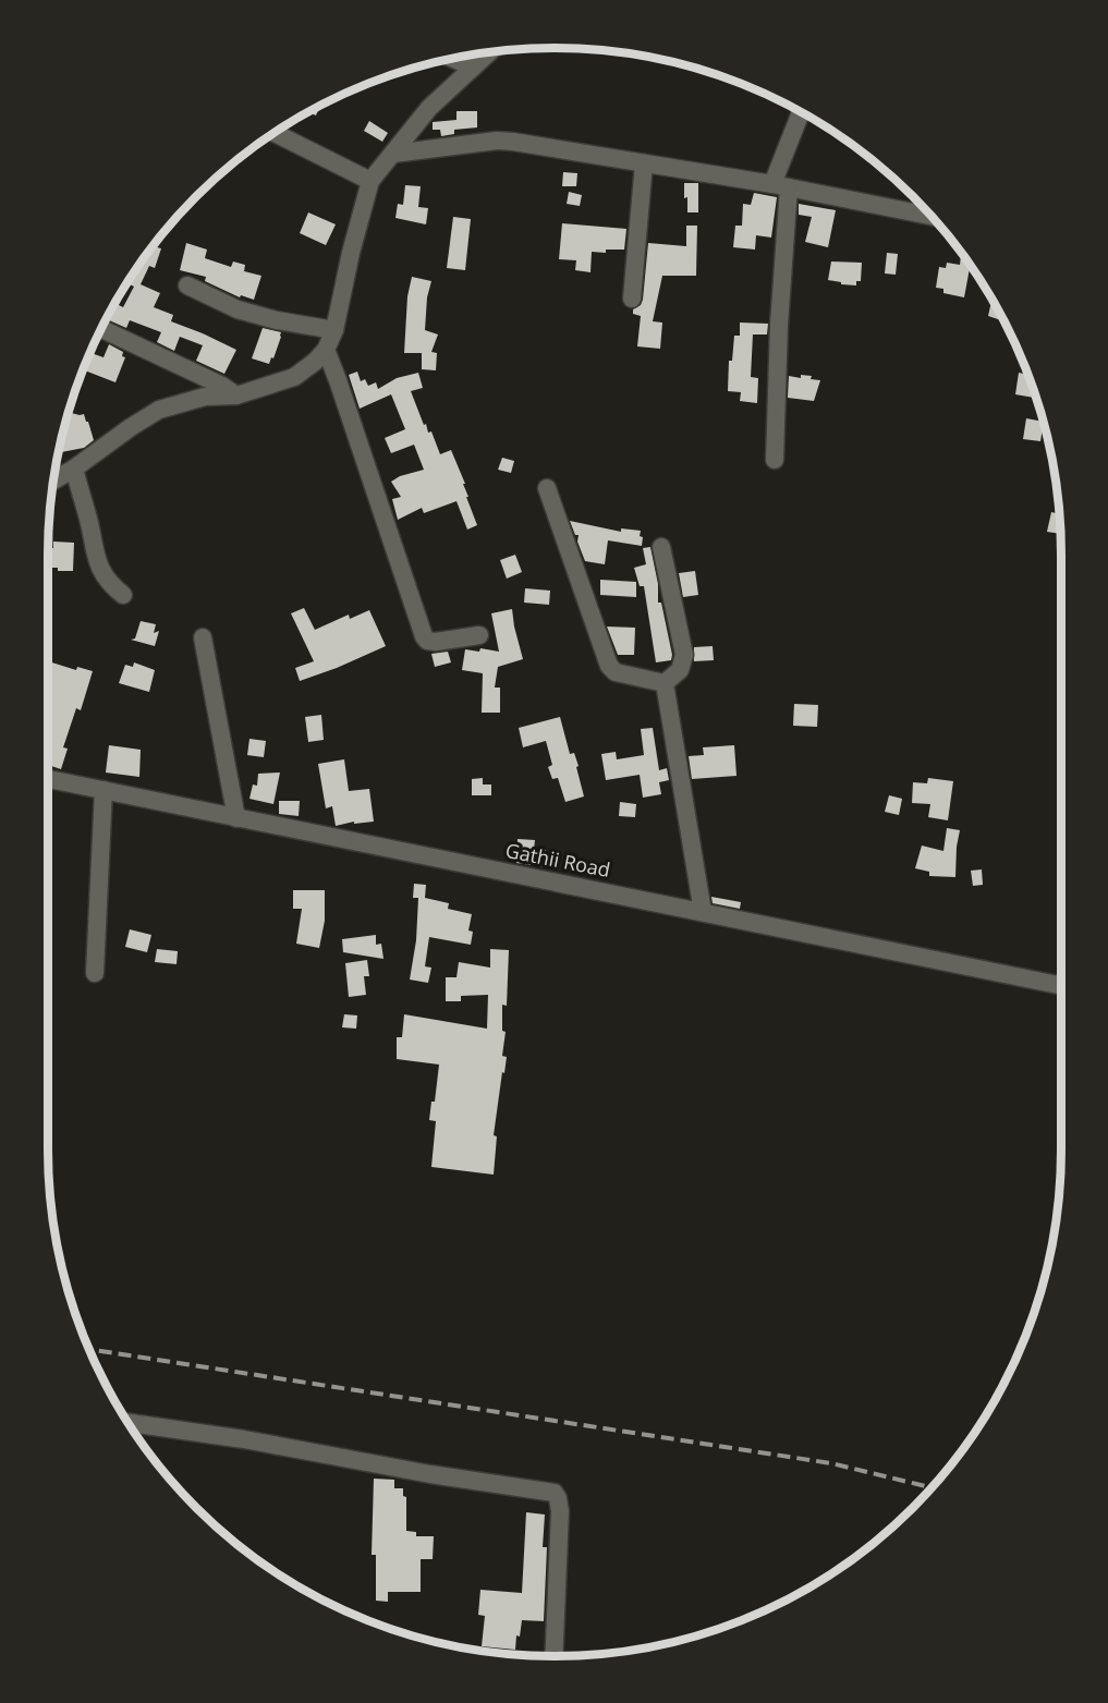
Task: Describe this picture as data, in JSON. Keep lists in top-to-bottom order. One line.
{"streets":{"street":["Gathii Road"]}}
